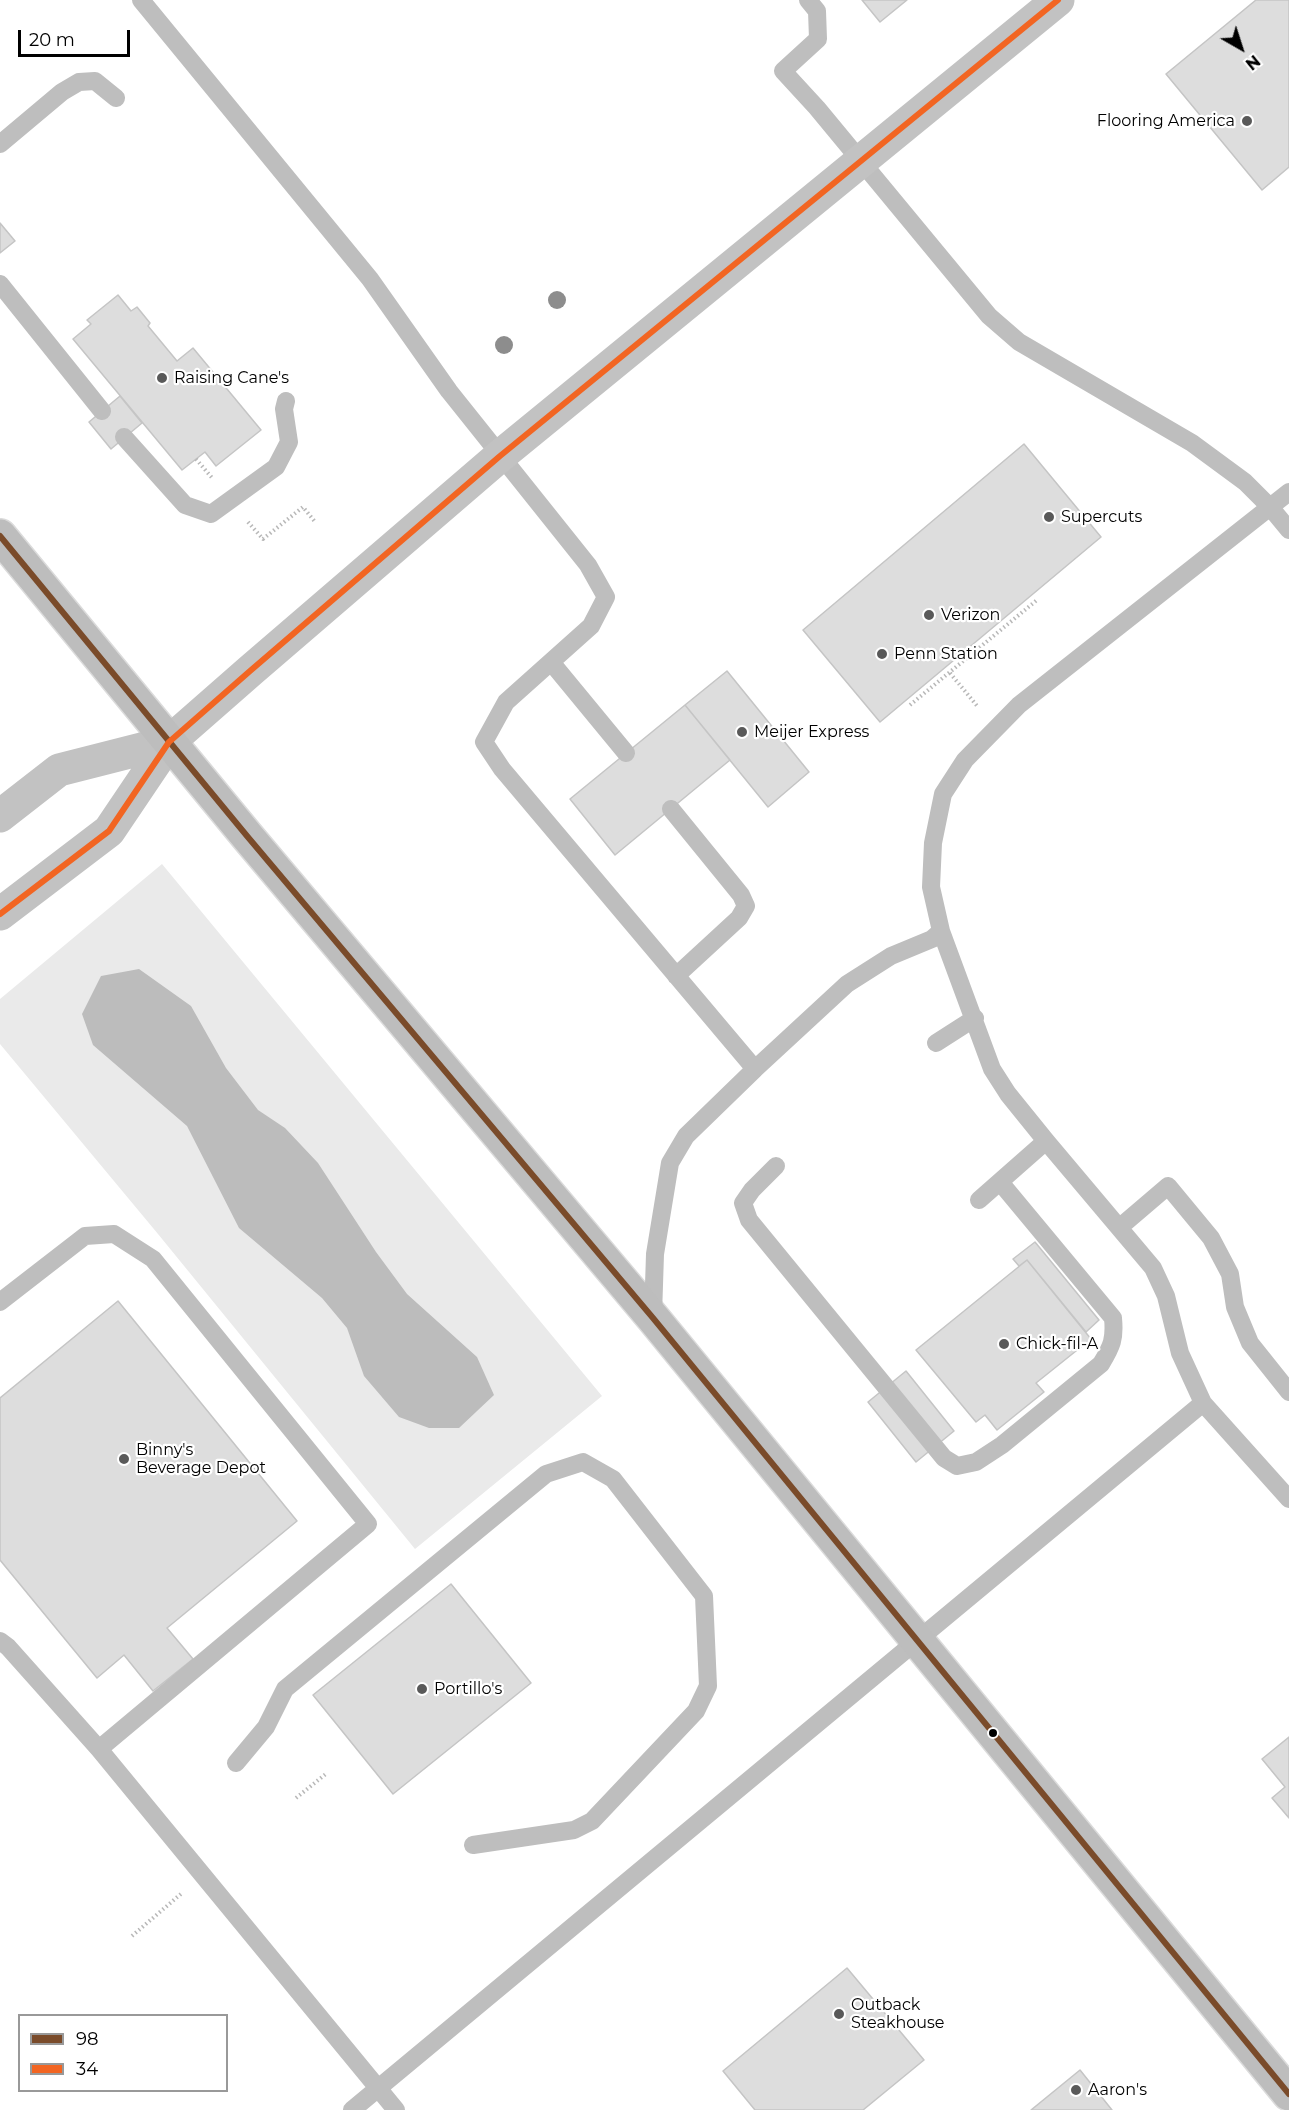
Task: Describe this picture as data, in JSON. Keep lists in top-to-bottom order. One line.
{"places":["Flooring America","Raising Cane's","Supercuts","Verizon","Penn Station","Meijer Express","Chick-fil-A","Binny's Beverage Depot","Portillo's","Outback Steakhouse","Aaron's"],"lines":["transit line 34","transit line 98"],"legend":["98","34"],"scale_bar":"20 m","north":"bottom right"}
